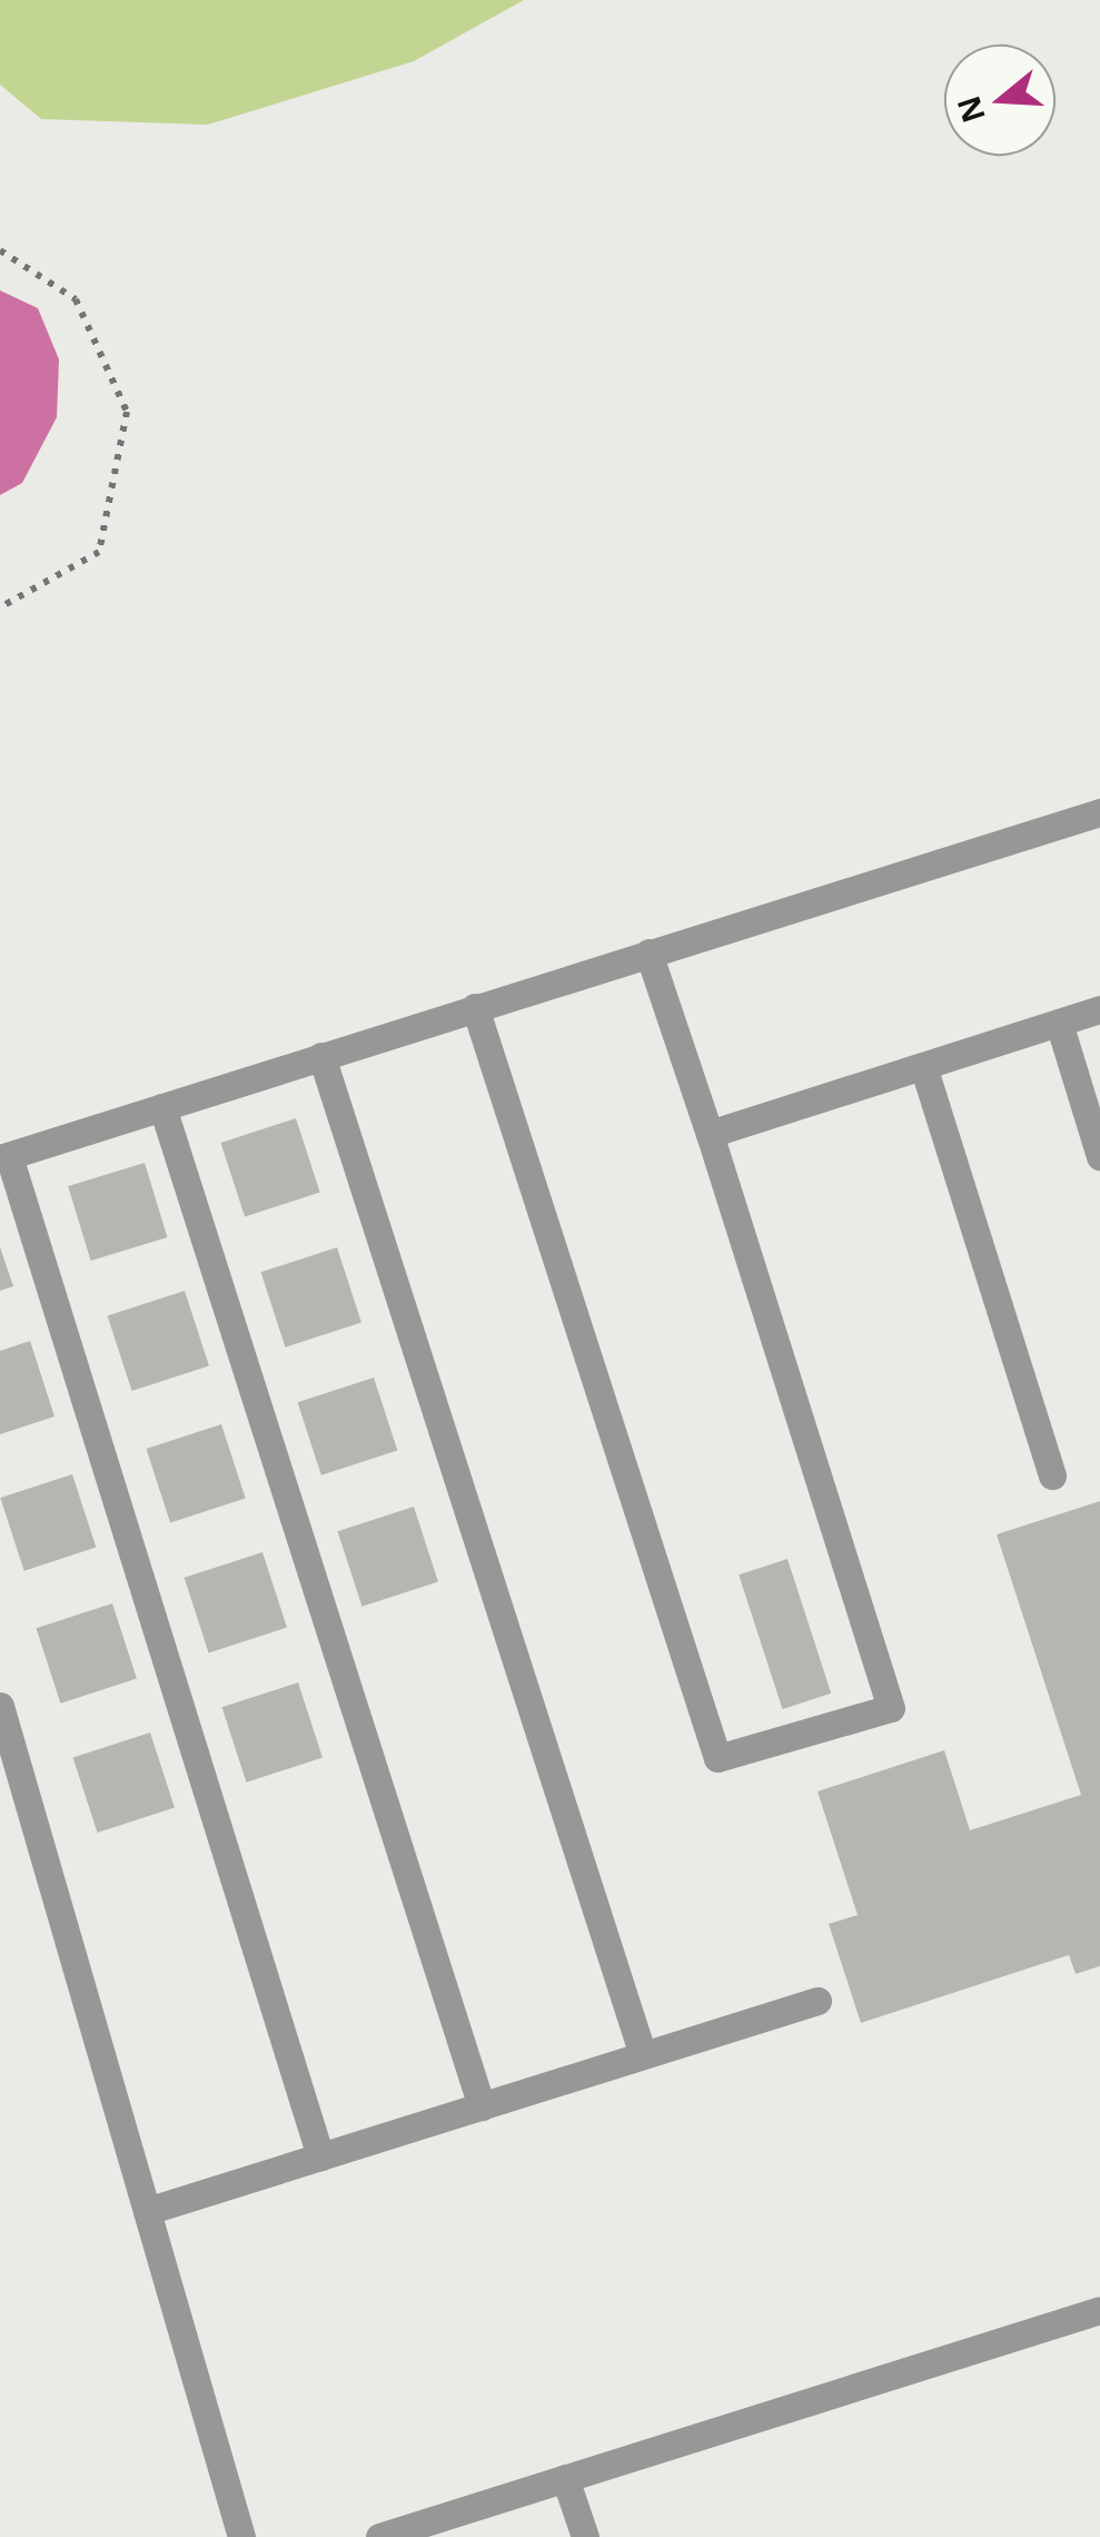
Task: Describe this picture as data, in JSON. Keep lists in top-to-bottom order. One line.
{"north":"left"}
